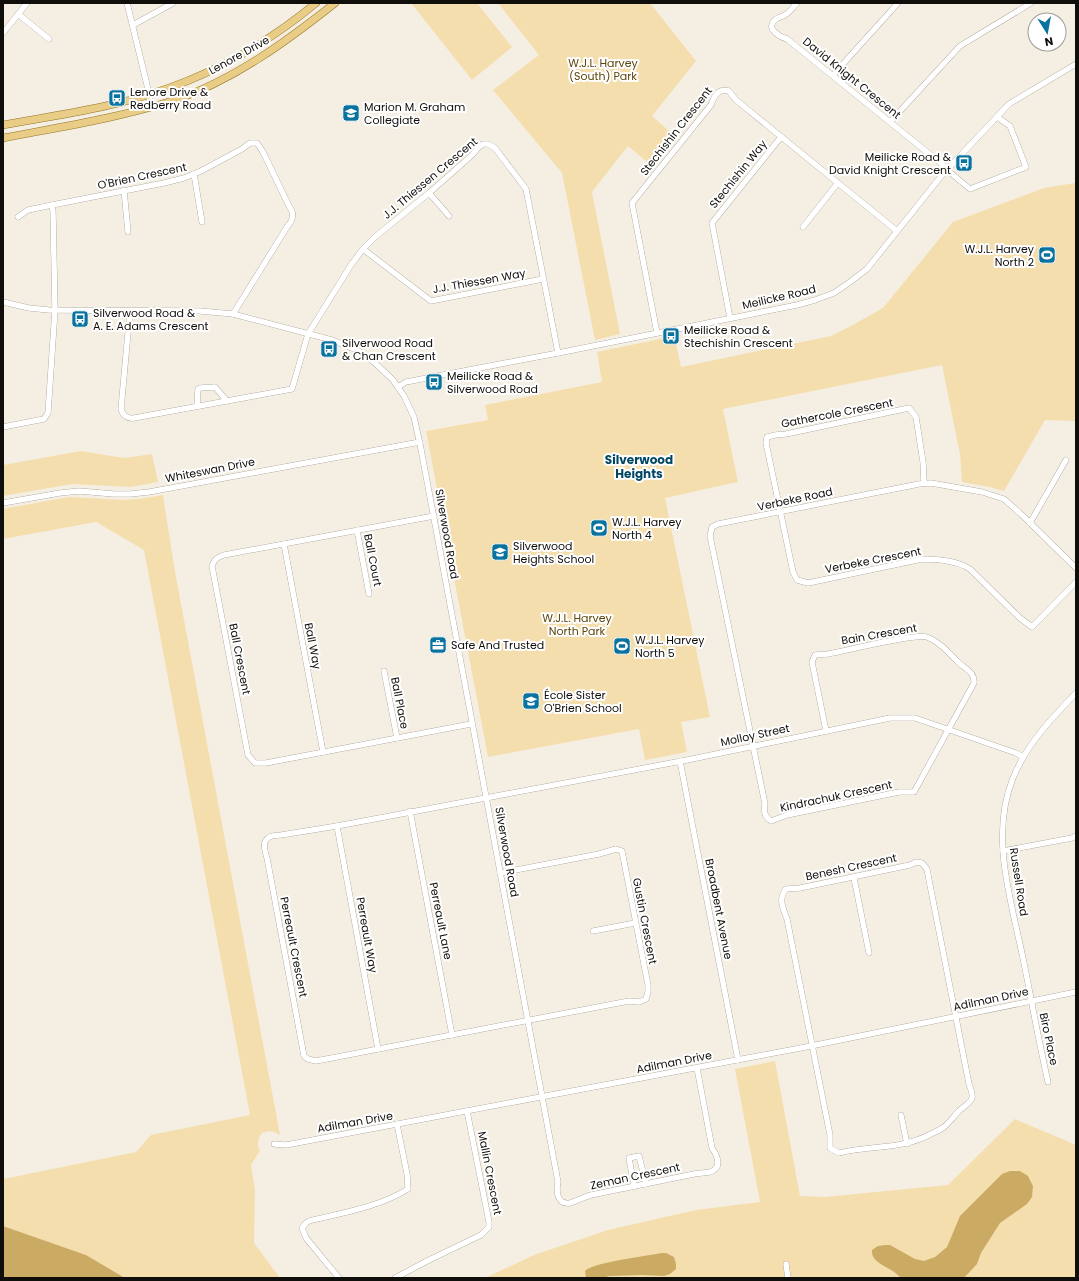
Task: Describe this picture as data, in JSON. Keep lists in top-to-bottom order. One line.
{"streets":{"main road":["Lenore Drive"],"street":["David Knight Crescent","Stechishin Crescent","Stechishin Way","O'Brien Crescent","J.J. Thiessen Crescent","J.J. Thiessen Way","Meilicke Road","Gathercole Crescent","Whiteswan Drive","Verbeke Road","Silverwood Road","Ball Court","Verbeke Crescent","Bain Crescent","Ball Way","Ball Crescent","Ball Place","Molloy Street","Kindrachuk Crescent","Benesh Crescent","Russell Road","Broadbent Avenue","Perreault Lane","Gustin Crescent","Perreault Way","Perreault Crescent","Adilman Drive","Biro Place","Mallin Crescent","Zeman Crescent"]},"crossings":[["David Knight Crescent","Meilicke Road"],["Stechishin Crescent","Stechishin Way"],["Stechishin Crescent","Meilicke Road"],["Stechishin Way","Meilicke Road"],["O'Brien Crescent","Silverwood Road"],["J.J. Thiessen Crescent","J.J. Thiessen Way"],["J.J. Thiessen Crescent","Meilicke Road"],["J.J. Thiessen Crescent","Silverwood Road"],["Meilicke Road","Silverwood Road"],["Gathercole Crescent","Verbeke Road"],["Gathercole Crescent","Verbeke Crescent"],["Whiteswan Drive","Silverwood Road"],["Verbeke Road","Verbeke Crescent"],["Verbeke Road","Molloy Street"],["Verbeke Road","Kindrachuk Crescent"],["Silverwood Road","Ball Crescent"],["Silverwood Road","Molloy Street"],["Silverwood Road","Gustin Crescent"],["Silverwood Road","Perreault Crescent"],["Silverwood Road","Adilman Drive"],["Silverwood Road","Zeman Crescent"],["Ball Court","Ball Crescent"],["Bain Crescent","Molloy Street"],["Bain Crescent","Kindrachuk Crescent"],["Ball Way","Ball Crescent"],["Ball Crescent","Ball Place"],["Molloy Street","Kindrachuk Crescent"],["Molloy Street","Russell Road"],["Molloy Street","Broadbent Avenue"],["Molloy Street","Perreault Crescent"],["Benesh Crescent","Adilman Drive"],["Russell Road","Adilman Drive"],["Russell Road","Biro Place"],["Broadbent Avenue","Adilman Drive"],["Perreault Lane","Perreault Crescent"],["Gustin Crescent","Perreault Crescent"],["Perreault Way","Perreault Crescent"],["Adilman Drive","Biro Place"],["Adilman Drive","Mallin Crescent"],["Adilman Drive","Zeman Crescent"]],"districts":["Silverwood Heights"],"parks":["W.J.L. Harvey (South) Park","W.J.L. Harvey North Park"],"places":{"bus stop":["Lenore Drive & Redberry Road","Meilicke Road & David Knight Crescent","Silverwood Road & A. E. Adams Crescent","Meilicke Road & Stechishin Crescent","Silverwood Road & Chan Crescent","Meilicke Road & Silverwood Road"],"school or university":["Marion M. Graham Collegiate","Silverwood Heights School","École Sister O'Brien School"],"sports":["W.J.L. Harvey North 2","W.J.L. Harvey North 4","W.J.L. Harvey North 5"],"office":["Safe And Trusted"]},"north":"bottom"}
